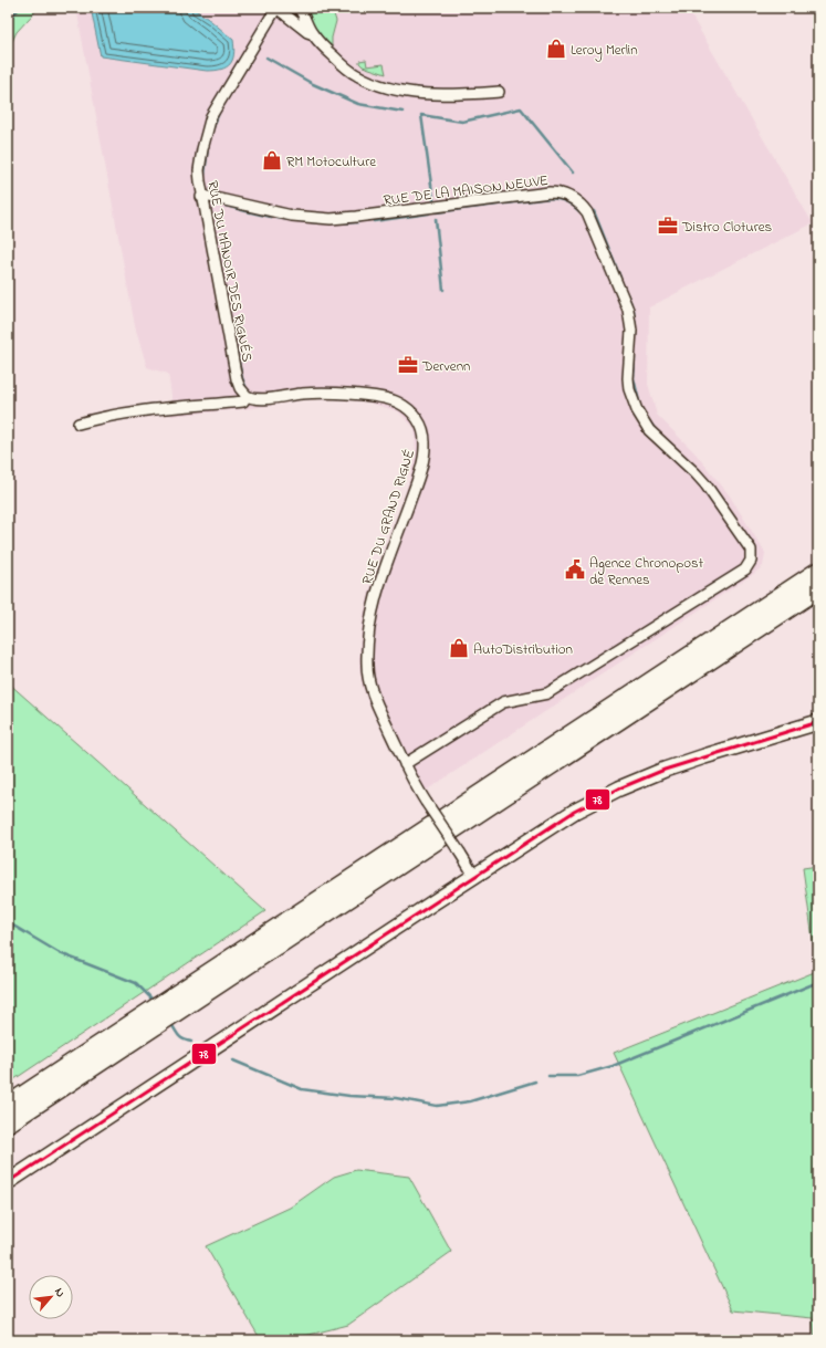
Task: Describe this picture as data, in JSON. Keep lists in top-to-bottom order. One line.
{"streets":{"street":["RUE DE LA MAISON NEUVE","RUE DU MANOIR DES RIGNÉS","RUE DU GRAND RIGNÉ"]},"crossings":[["RUE DE LA MAISON NEUVE","RUE DU MANOIR DES RIGNÉS"],["RUE DE LA MAISON NEUVE","RUE DU GRAND RIGNÉ"],["RUE DU MANOIR DES RIGNÉS","RUE DU GRAND RIGNÉ"]],"places":{"shop":["Leroy Merlin","RM Motoculture","AutoDistribution"],"office":["Distro Clotures","Dervenn"],"public building":["Agence Chronopost de Rennes"]},"lines":["transit line 78"],"north":"top right"}
